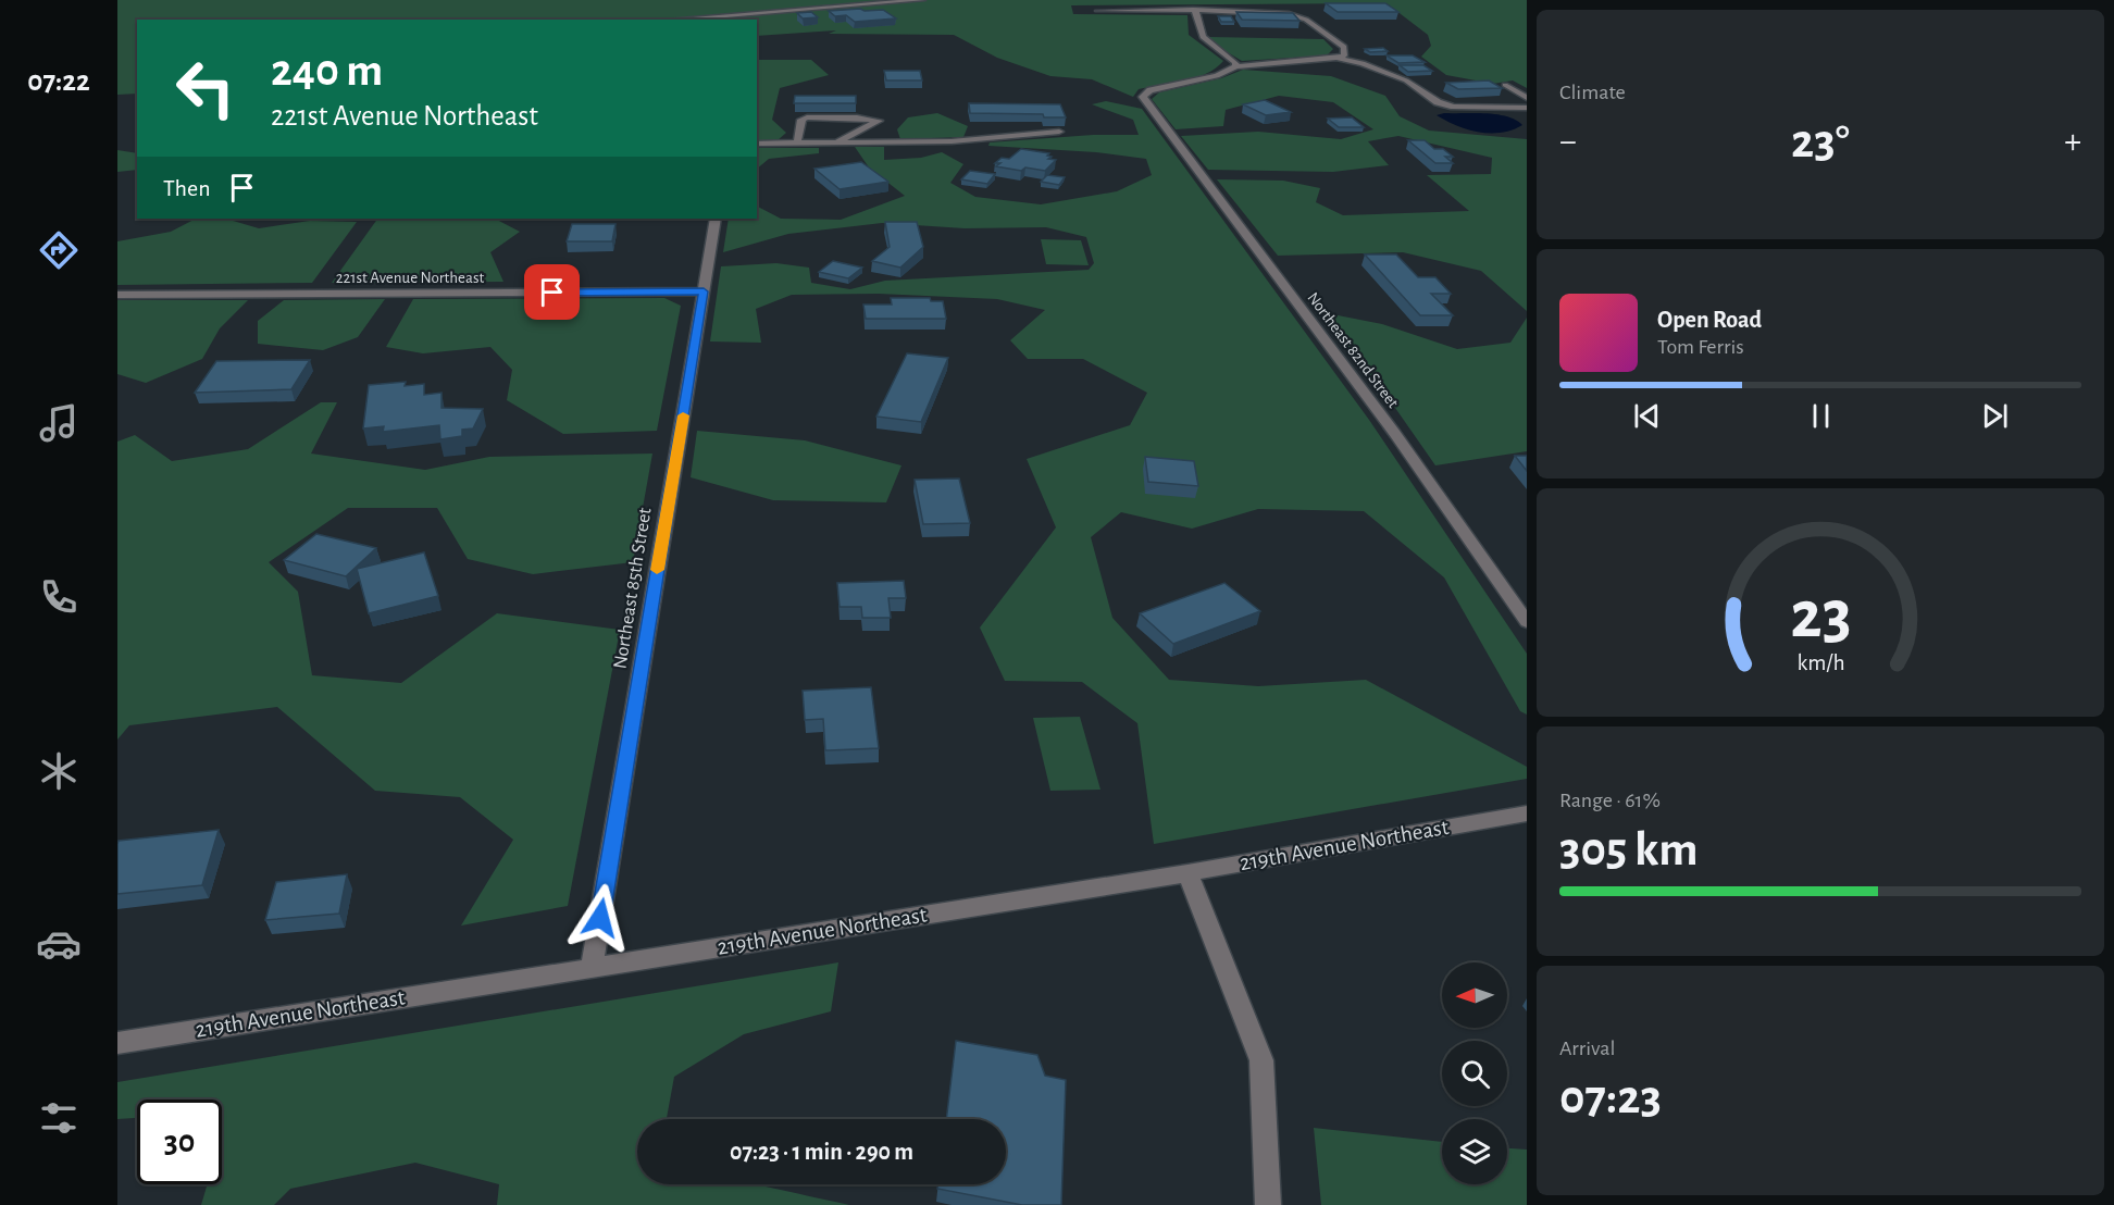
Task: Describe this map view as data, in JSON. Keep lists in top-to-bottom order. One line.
{"streets":{"street":["221st Avenue Northeast","Northeast 82nd Street","Northeast 85th Street","219th Avenue Northeast"]},"crossings":[["221st Avenue Northeast","Northeast 85th Street"],["Northeast 85th Street","219th Avenue Northeast"]],"north":"left","page":{"tabs":"07:22","tile":["Climate",["Range · 61%","305 km"],["Arrival","07:23"]],"turn":["240 m","221st Avenue Northeast"],"heat":["−","23°","+"],"then":"Then","song":["Open Road","Tom Ferris"],"limit":"30","trip":"07:23 · 1 min · 290 m","gauge":["23","km/h"]}}
